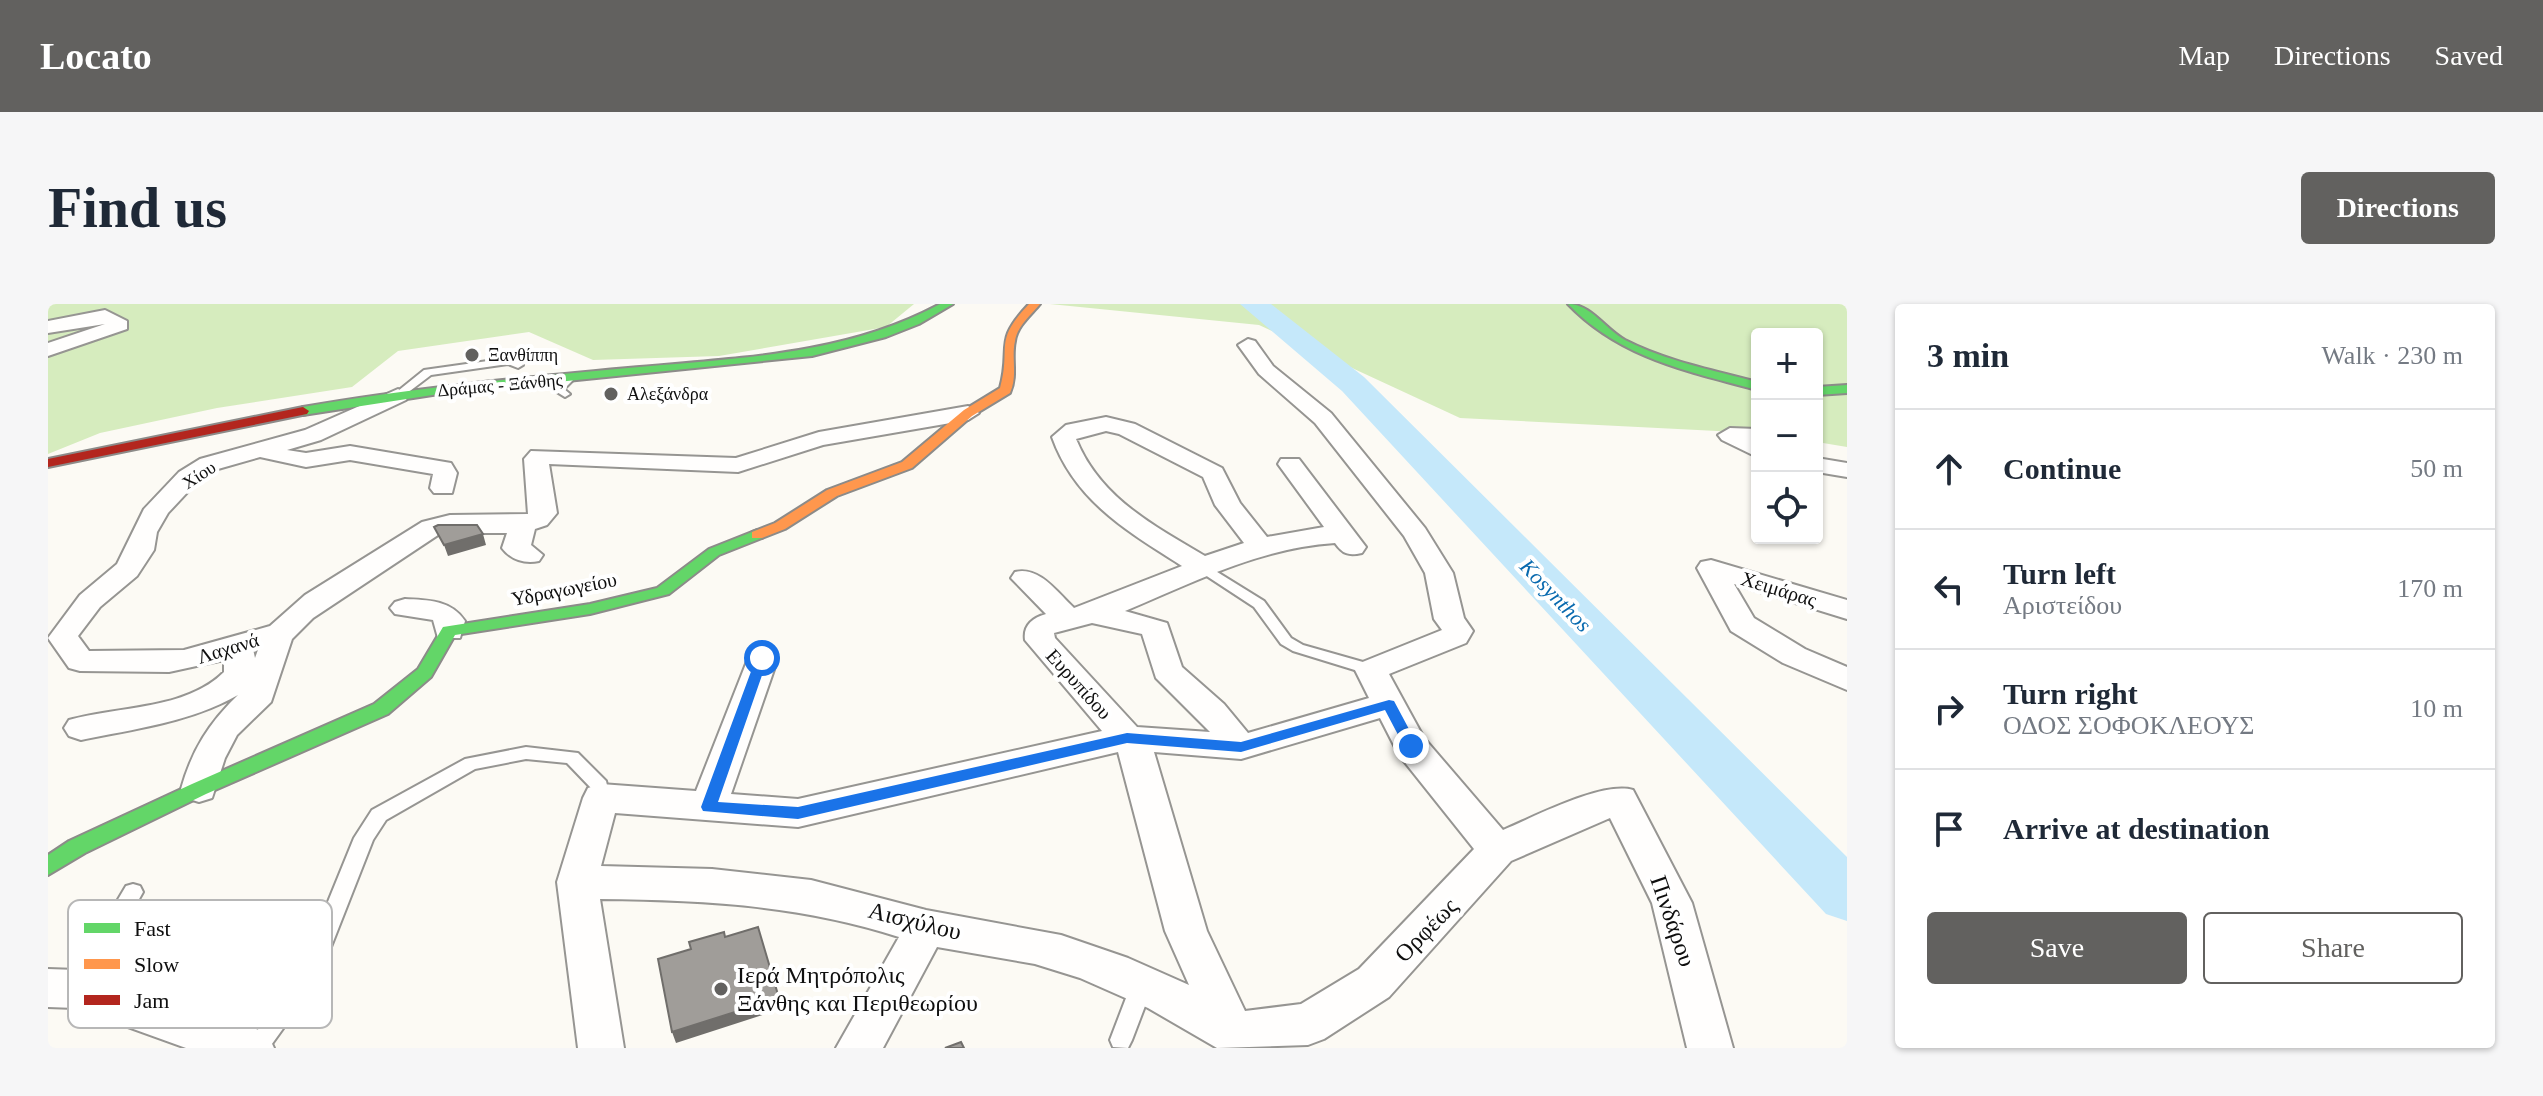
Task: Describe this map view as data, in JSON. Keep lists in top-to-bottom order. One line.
{"streets":{"street":["Δράμας - Ξάνθης","Χίου","Υδραγωγείου","Χειμάρας","Λαχανά","Ευρυπίδου","Αισχύλου","Πινδάρου","Ορφέως"]},"crossings":[["Δράμας - Ξάνθης","Χίου"],["Χίου","Λαχανά"],["Ευρυπίδου","Αισχύλου"],["Ευρυπίδου","Ορφέως"],["Αισχύλου","Ορφέως"],["Πινδάρου","Ορφέως"]],"water":["Kosynthos"],"places":["Ξανθίππη","Αλεξάνδρα","Ιερά Μητρόπολις Ξάνθης και Περιθεωρίου"],"legend":["Fast","Slow","Jam"],"page":{"header":"Locato","nav":["Map","Directions","Saved"],"buttons":["Directions",["Save","Share"]],"title":"Find us","heading":["3 min","Walk · 230 m"],"map_buttons":["+","−"],"list":[["Continue","50 m"],["Turn left","Αριστείδου","170 m"],["Turn right","ΟΔΟΣ ΣΟΦΟΚΛΕΟΥΣ","10 m"],"Arrive at destination"]}}
